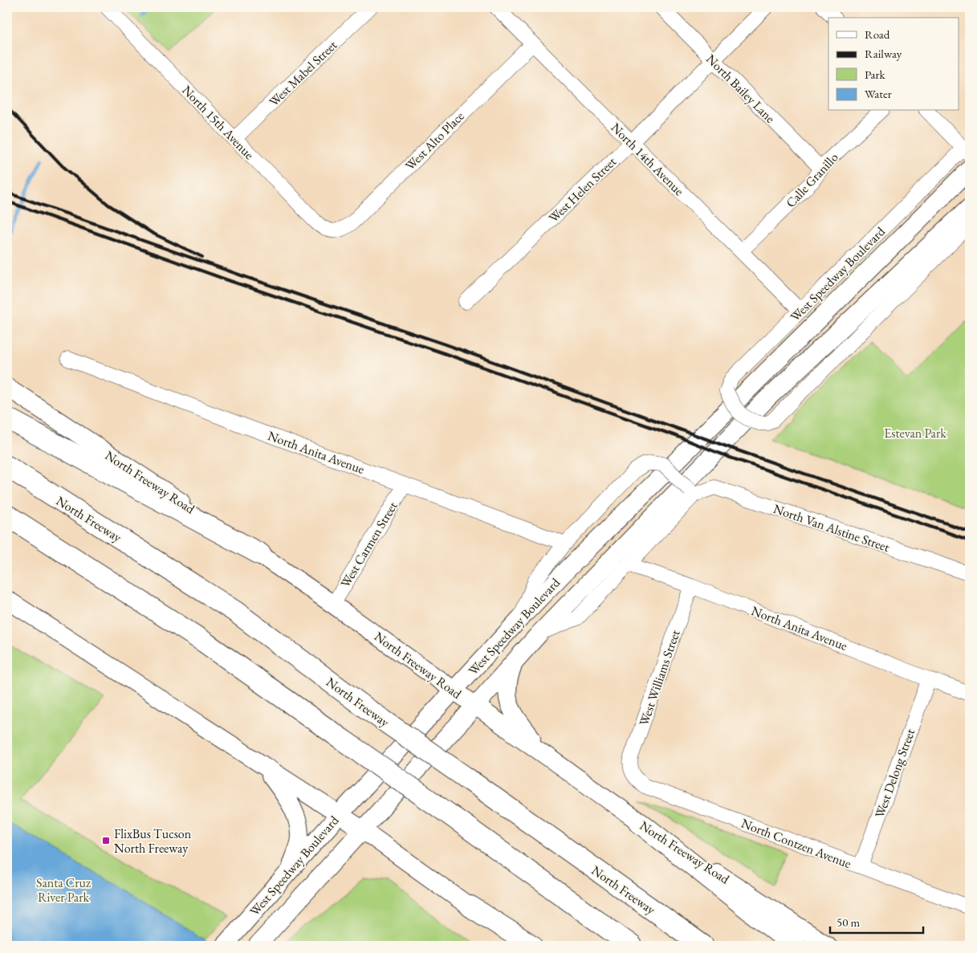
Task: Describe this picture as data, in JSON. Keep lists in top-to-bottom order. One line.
{"streets":{"highway":["North Freeway"],"main road":["West Speedway Boulevard","North Freeway Road"],"street":["West Mabel Street","North Bailey Lane","North 15th Avenue","West Alto Place","North 14th Avenue","Calle Granillo","West Helen Street","North Anita Avenue","North Van Alstine Street","West Carmen Street","West Williams Street","West Delong Street","North Contzen Avenue"]},"crossings":[["West Mabel Street","North 15th Avenue"],["North Bailey Lane","Calle Granillo"],["North Bailey Lane","West Helen Street"],["North 15th Avenue","West Alto Place"],["West Alto Place","North 14th Avenue"],["North 14th Avenue","Calle Granillo"],["North 14th Avenue","West Helen Street"],["North 14th Avenue","West Speedway Boulevard"],["West Speedway Boulevard","North Freeway Road"],["North Anita Avenue","West Carmen Street"],["North Anita Avenue","West Williams Street"],["North Anita Avenue","West Delong Street"],["North Freeway Road","West Carmen Street"],["West Williams Street","North Contzen Avenue"],["West Delong Street","North Contzen Avenue"]],"parks":["Estevan Park","Santa Cruz River Park"],"places":{"transit":["FlixBus Tucson North Freeway"]},"legend":["Road","Railway","Park","Water"],"scale_bar":"50 m"}
